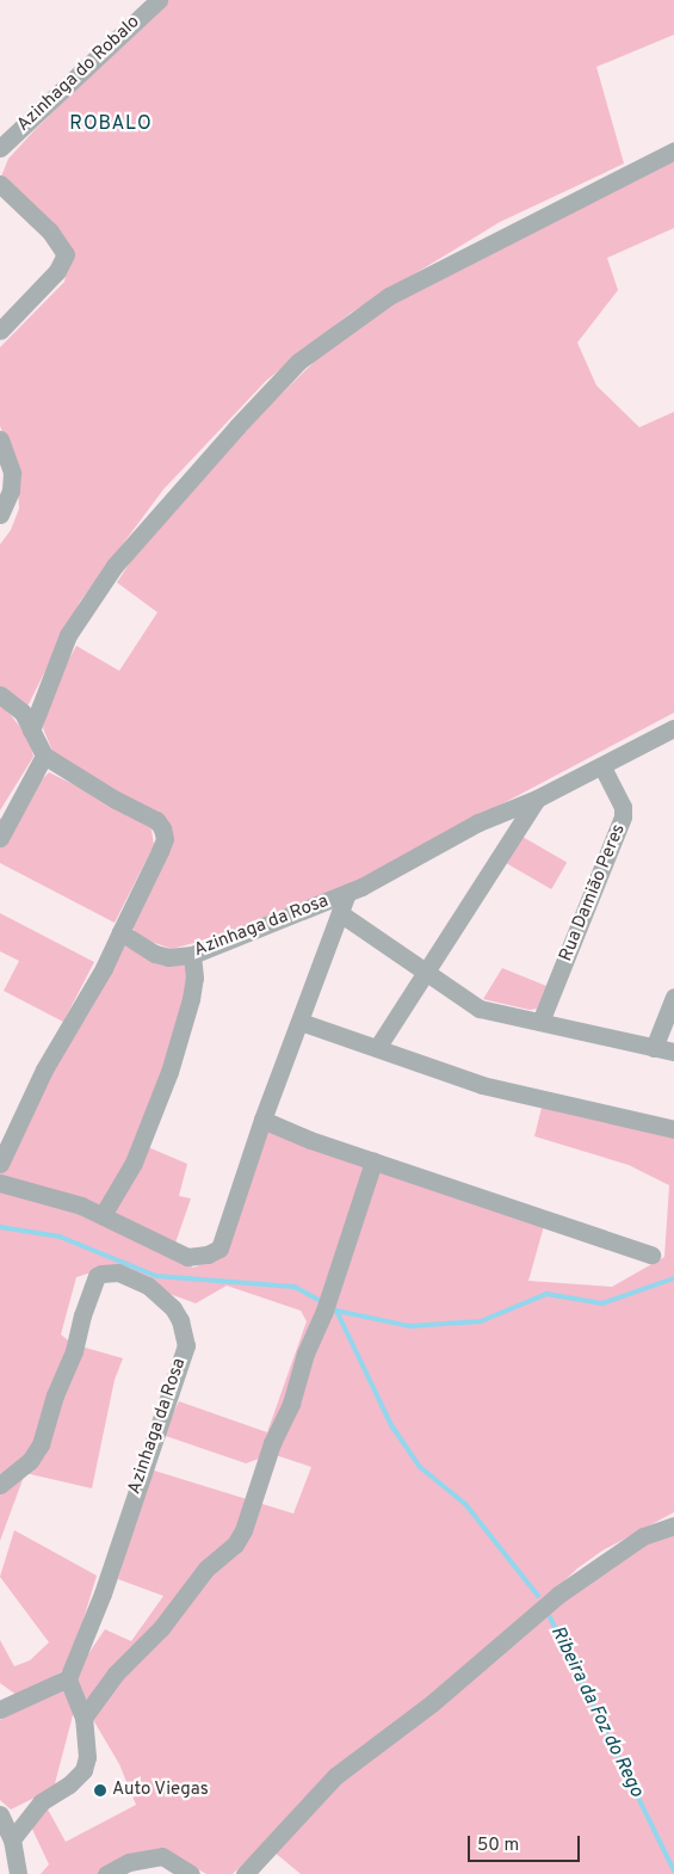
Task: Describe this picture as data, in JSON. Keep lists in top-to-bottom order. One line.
{"streets":{"street":["Azinhaga do Robalo","Rua Damião Peres","Azinhaga da Rosa"]},"crossings":[["Rua Damião Peres","Azinhaga da Rosa"]],"districts":["ROBALO"],"water":["Ribeira da Foz do Rego"],"places":["Auto Viegas"],"scale_bar":"50 m"}
